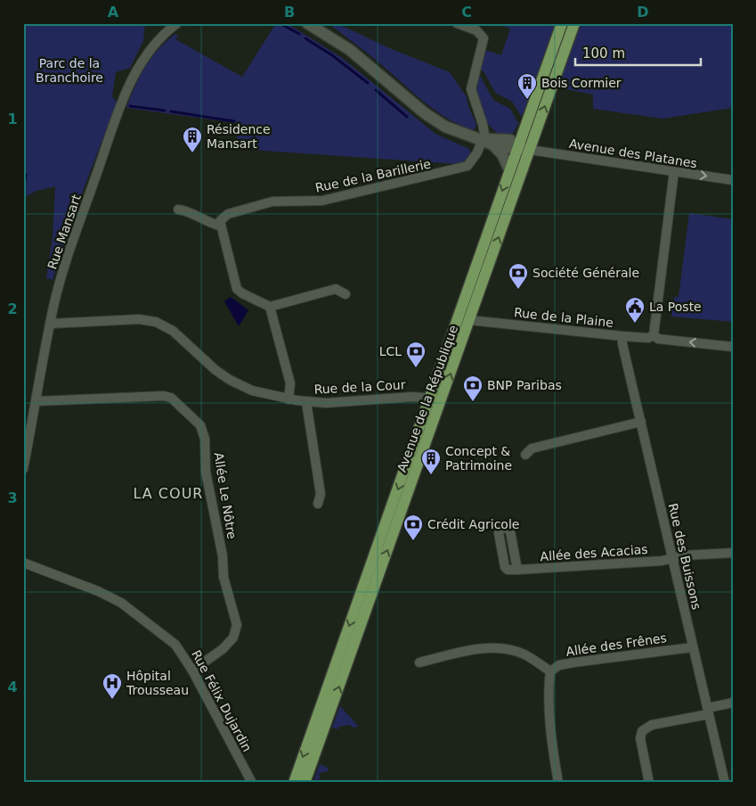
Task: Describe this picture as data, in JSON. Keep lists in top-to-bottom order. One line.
{"streets":{"main road":["Avenue de la République"],"street":["Avenue des Platanes","Rue de la Barillerie","Rue Mansart","Rue de la Plaine","Rue de la Cour","Allée Le Nôtre","Allée des Acacias","Rue des Buissons","Allée des Frênes","Rue Félix Dujardin"]},"crossings":[["Avenue des Platanes","Avenue de la République"],["Rue Mansart","Rue de la Cour"],["Rue Mansart","Allée Le Nôtre"],["Rue de la Plaine","Avenue de la République"],["Rue de la Plaine","Rue des Buissons"],["Rue de la Cour","Avenue de la République"],["Allée Le Nôtre","Rue Félix Dujardin"],["Allée des Acacias","Rue des Buissons"],["Rue des Buissons","Allée des Frênes"]],"districts":["LA COUR"],"parks":["Parc de la Branchoire"],"places":{"building":["Bois Cormier","Résidence Mansart","Concept & Patrimoine"],"bank":["Société Générale","LCL","BNP Paribas","Crédit Agricole"],"public building":["La Poste"],"hospital":["Hôpital Trousseau"]},"scale_bar":"100 m","grid":{"columns":["A","B","C","D"],"rows":["1","2","3","4"]}}
